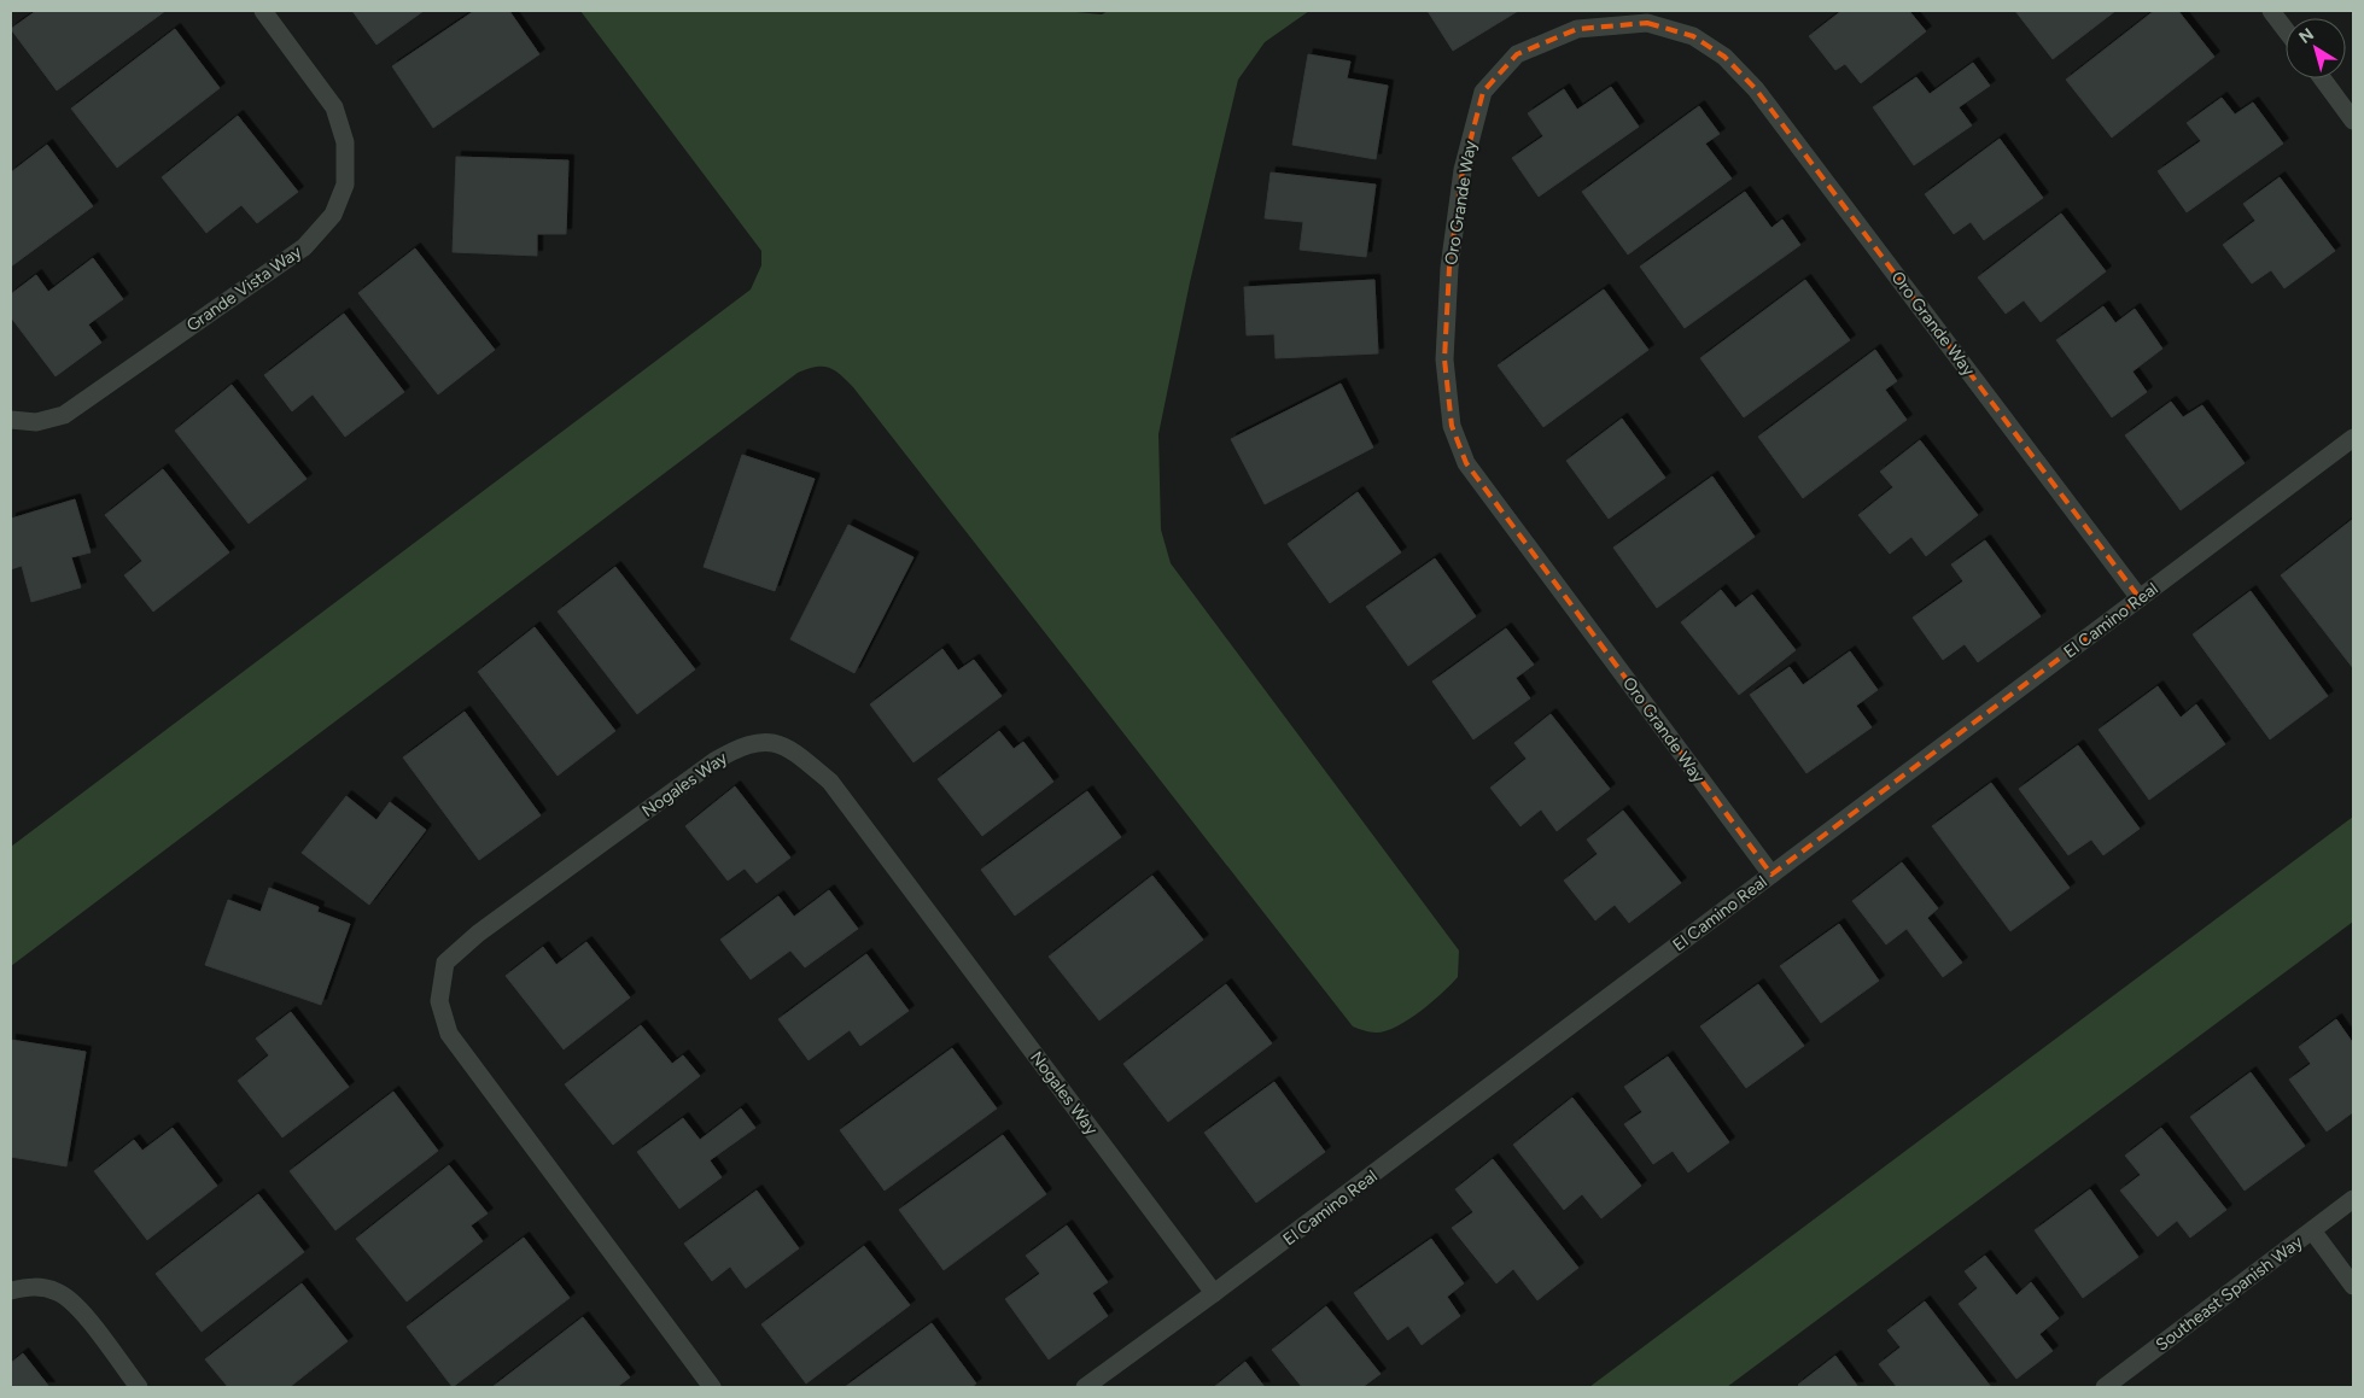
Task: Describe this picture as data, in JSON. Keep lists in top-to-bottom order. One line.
{"streets":{"street":["Oro Grande Way","Grande Vista Way","El Camino Real","Nogales Way","Southeast Spanish Way"]},"crossings":[["Oro Grande Way","El Camino Real"],["El Camino Real","Nogales Way"]],"north":"top left"}
